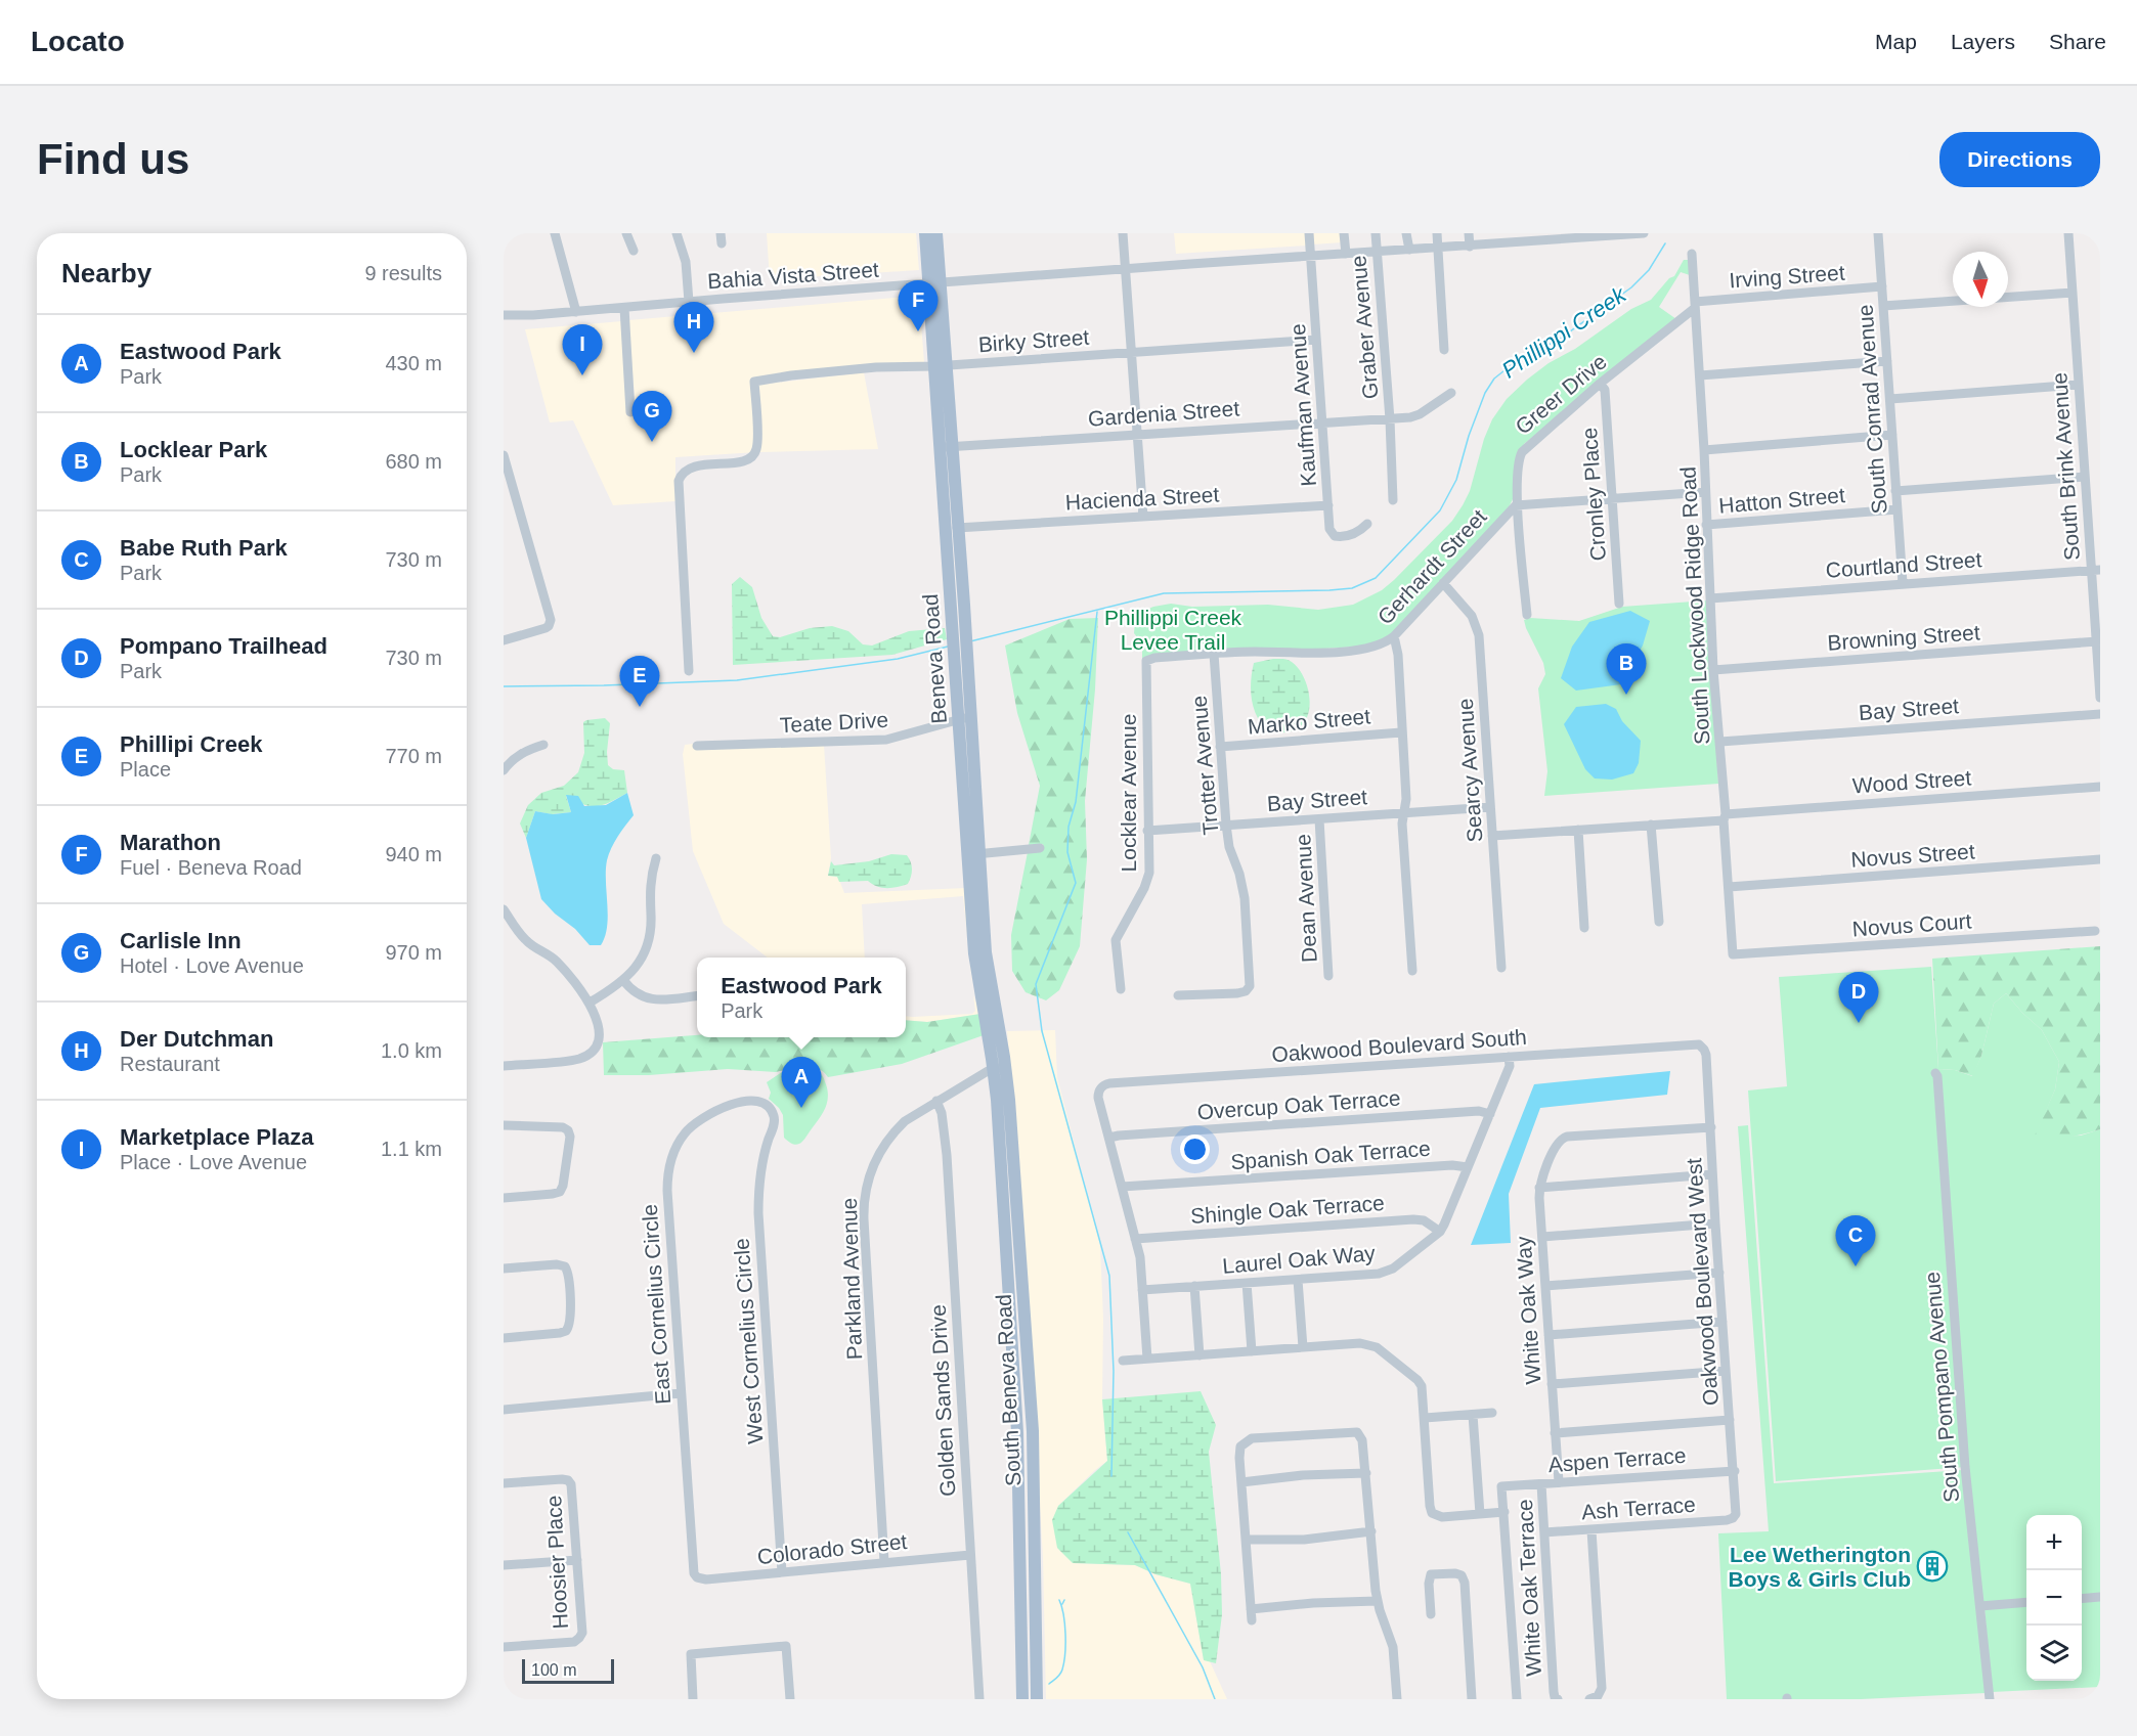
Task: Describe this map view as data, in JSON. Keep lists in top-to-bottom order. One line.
{"streets":{"main road":["Beneva Road","South Beneva Road"],"street":["Bahia Vista Street","Irving Street","Graber Avenue","Birky Street","Greer Drive","Kaufman Avenue","South Conrad Avenue","Gardenia Street","South Brink Avenue","Cronley Place","Hacienda Street","Hatton Street","Courtland Street","Gerhardt Street","South Lockwood Ridge Road","Browning Street","Bay Street","Marko Street","Teate Drive","Trotter Avenue","Searcy Avenue","Wood Street","Locklear Avenue","Novus Street","Dean Avenue","Novus Court","Oakwood Boulevard South","Overcup Oak Terrace","Spanish Oak Terrace","Shingle Oak Terrace","Laurel Oak Way","Parkland Avenue","Oakwood Boulevard West","East Cornelius Circle","White Oak Way","West Cornelius Circle","South Pompano Avenue","Golden Sands Drive","Aspen Terrace","Ash Terrace","Colorado Street","Hoosier Place","White Oak Terrace"]},"crossings":[["Bahia Vista Street","Graber Avenue"],["Bahia Vista Street","Kaufman Avenue"],["Bahia Vista Street","Beneva Road"],["Irving Street","Greer Drive"],["Irving Street","South Conrad Avenue"],["Irving Street","South Lockwood Ridge Road"],["Graber Avenue","Gardenia Street"],["Birky Street","Kaufman Avenue"],["Birky Street","Beneva Road"],["Greer Drive","Cronley Place"],["Greer Drive","Gerhardt Street"],["Greer Drive","South Lockwood Ridge Road"],["Kaufman Avenue","Gardenia Street"],["Kaufman Avenue","Hacienda Street"],["South Conrad Avenue","Hatton Street"],["South Conrad Avenue","Courtland Street"],["Gardenia Street","Beneva Road"],["South Brink Avenue","Courtland Street"],["South Brink Avenue","Browning Street"],["Cronley Place","Gerhardt Street"],["Hacienda Street","Beneva Road"],["Hatton Street","South Lockwood Ridge Road"],["Courtland Street","South Lockwood Ridge Road"],["Gerhardt Street","South Lockwood Ridge Road"],["Gerhardt Street","Trotter Avenue"],["Gerhardt Street","Searcy Avenue"],["Gerhardt Street","Locklear Avenue"],["South Lockwood Ridge Road","Browning Street"],["South Lockwood Ridge Road","Bay Street"],["South Lockwood Ridge Road","Wood Street"],["South Lockwood Ridge Road","Novus Street"],["South Lockwood Ridge Road","Novus Court"],["Beneva Road","Teate Drive"],["Beneva Road","Parkland Avenue"],["Beneva Road","South Beneva Road"],["Bay Street","Trotter Avenue"],["Bay Street","Searcy Avenue"],["Bay Street","Locklear Avenue"],["Bay Street","Dean Avenue"],["Marko Street","Trotter Avenue"],["Searcy Avenue","Wood Street"],["Oakwood Boulevard South","Overcup Oak Terrace"],["Oakwood Boulevard South","Laurel Oak Way"],["Oakwood Boulevard South","Oakwood Boulevard West"],["Overcup Oak Terrace","Laurel Oak Way"],["Spanish Oak Terrace","Laurel Oak Way"],["Shingle Oak Terrace","Laurel Oak Way"],["Parkland Avenue","South Beneva Road"],["Parkland Avenue","Golden Sands Drive"],["Parkland Avenue","Colorado Street"],["Oakwood Boulevard West","White Oak Way"],["Oakwood Boulevard West","Aspen Terrace"],["Oakwood Boulevard West","Ash Terrace"],["East Cornelius Circle","West Cornelius Circle"],["East Cornelius Circle","Colorado Street"],["White Oak Way","Aspen Terrace"],["West Cornelius Circle","Colorado Street"],["Golden Sands Drive","Colorado Street"],["Aspen Terrace","White Oak Terrace"],["Ash Terrace","White Oak Terrace"]],"water":["Phillippi Creek"],"parks":["Phillippi Creek Levee Trail"],"places":{"building":["Lee Wetherington Boys & Girls Club"]},"scale_bar":"100 m","north":"bottom","page":{"header":"Locato","nav":["Map","Layers","Share"],"buttons":"Directions","title":"Find us","heading":["Nearby","9 results"],"pins":["F","H","I","G","B","E","D","A","C"],"list":[{"mark":"A","name":"Eastwood Park","note":"Park","value":"430 m"},{"mark":"B","name":"Locklear Park","note":"Park","value":"680 m"},{"mark":"C","name":"Babe Ruth Park","note":"Park","value":"730 m"},{"mark":"D","name":"Pompano Trailhead","note":"Park","value":"730 m"},{"mark":"E","name":"Phillipi Creek","note":"Place","value":"770 m"},{"mark":"F","name":"Marathon","note":"Fuel · Beneva Road","value":"940 m"},{"mark":"G","name":"Carlisle Inn","note":"Hotel · Love Avenue","value":"970 m"},{"mark":"H","name":"Der Dutchman","note":"Restaurant","value":"1.0 km"},{"mark":"I","name":"Marketplace Plaza","note":"Place · Love Avenue","value":"1.1 km"}],"popup":["Eastwood Park","Park"],"map_buttons":["+","−"],"scale":"100 m"}}
